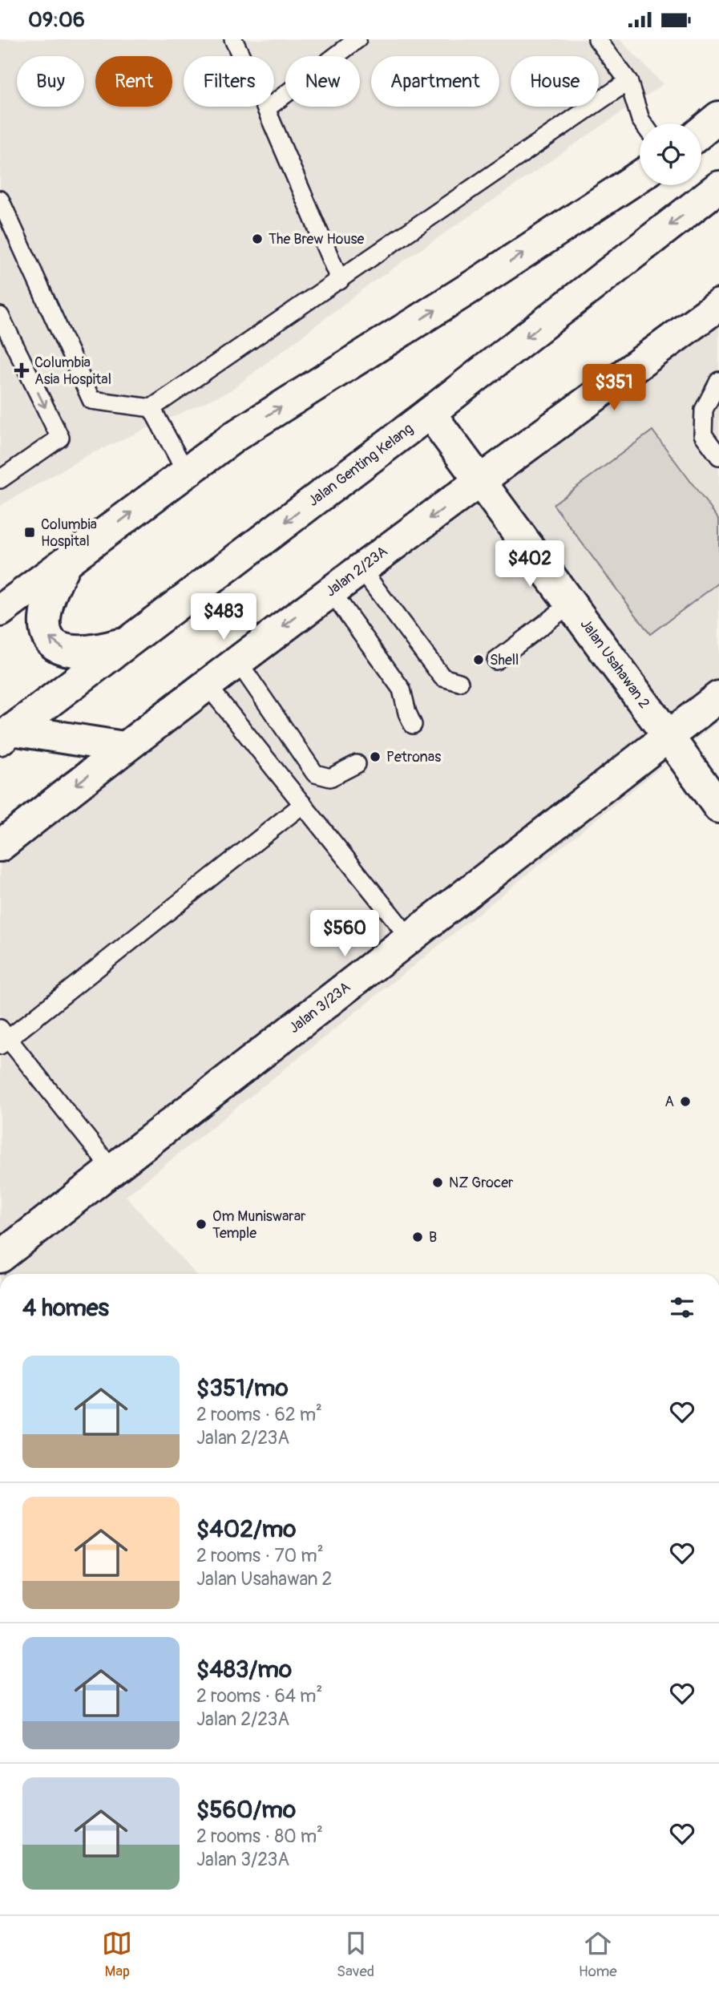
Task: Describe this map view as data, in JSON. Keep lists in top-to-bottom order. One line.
{"streets":{"street":["Jalan Genting Kelang","Jalan 2/23A","Jalan Usahawan 2","Jalan 3/23A"]},"crossings":[["Jalan Genting Kelang","Jalan Usahawan 2"],["Jalan 2/23A","Jalan Usahawan 2"],["Jalan Usahawan 2","Jalan 3/23A"]],"places":{"other":["The Brew House","Shell","Petronas","A","NZ Grocer","Om Muniswarar Temple","B"],"health":["Columbia Asia Hospital"],"transit":["Columbia Hospital"]},"page":{"status":"09:06","chip":["Buy","Rent","Filters","New","Apartment","House"],"price":["$351","$402","$483","$560"],"heading":"4 homes","list":[{"name":"$351/mo","note":"2 rooms · 62 m² · Jalan 2/23A"},{"name":"$402/mo","note":"2 rooms · 70 m² · Jalan Usahawan 2"},{"name":"$483/mo","note":"2 rooms · 64 m² · Jalan 2/23A"},{"name":"$560/mo","note":"2 rooms · 80 m² · Jalan 3/23A"}],"tabs":["Map","Saved","Home"]}}
